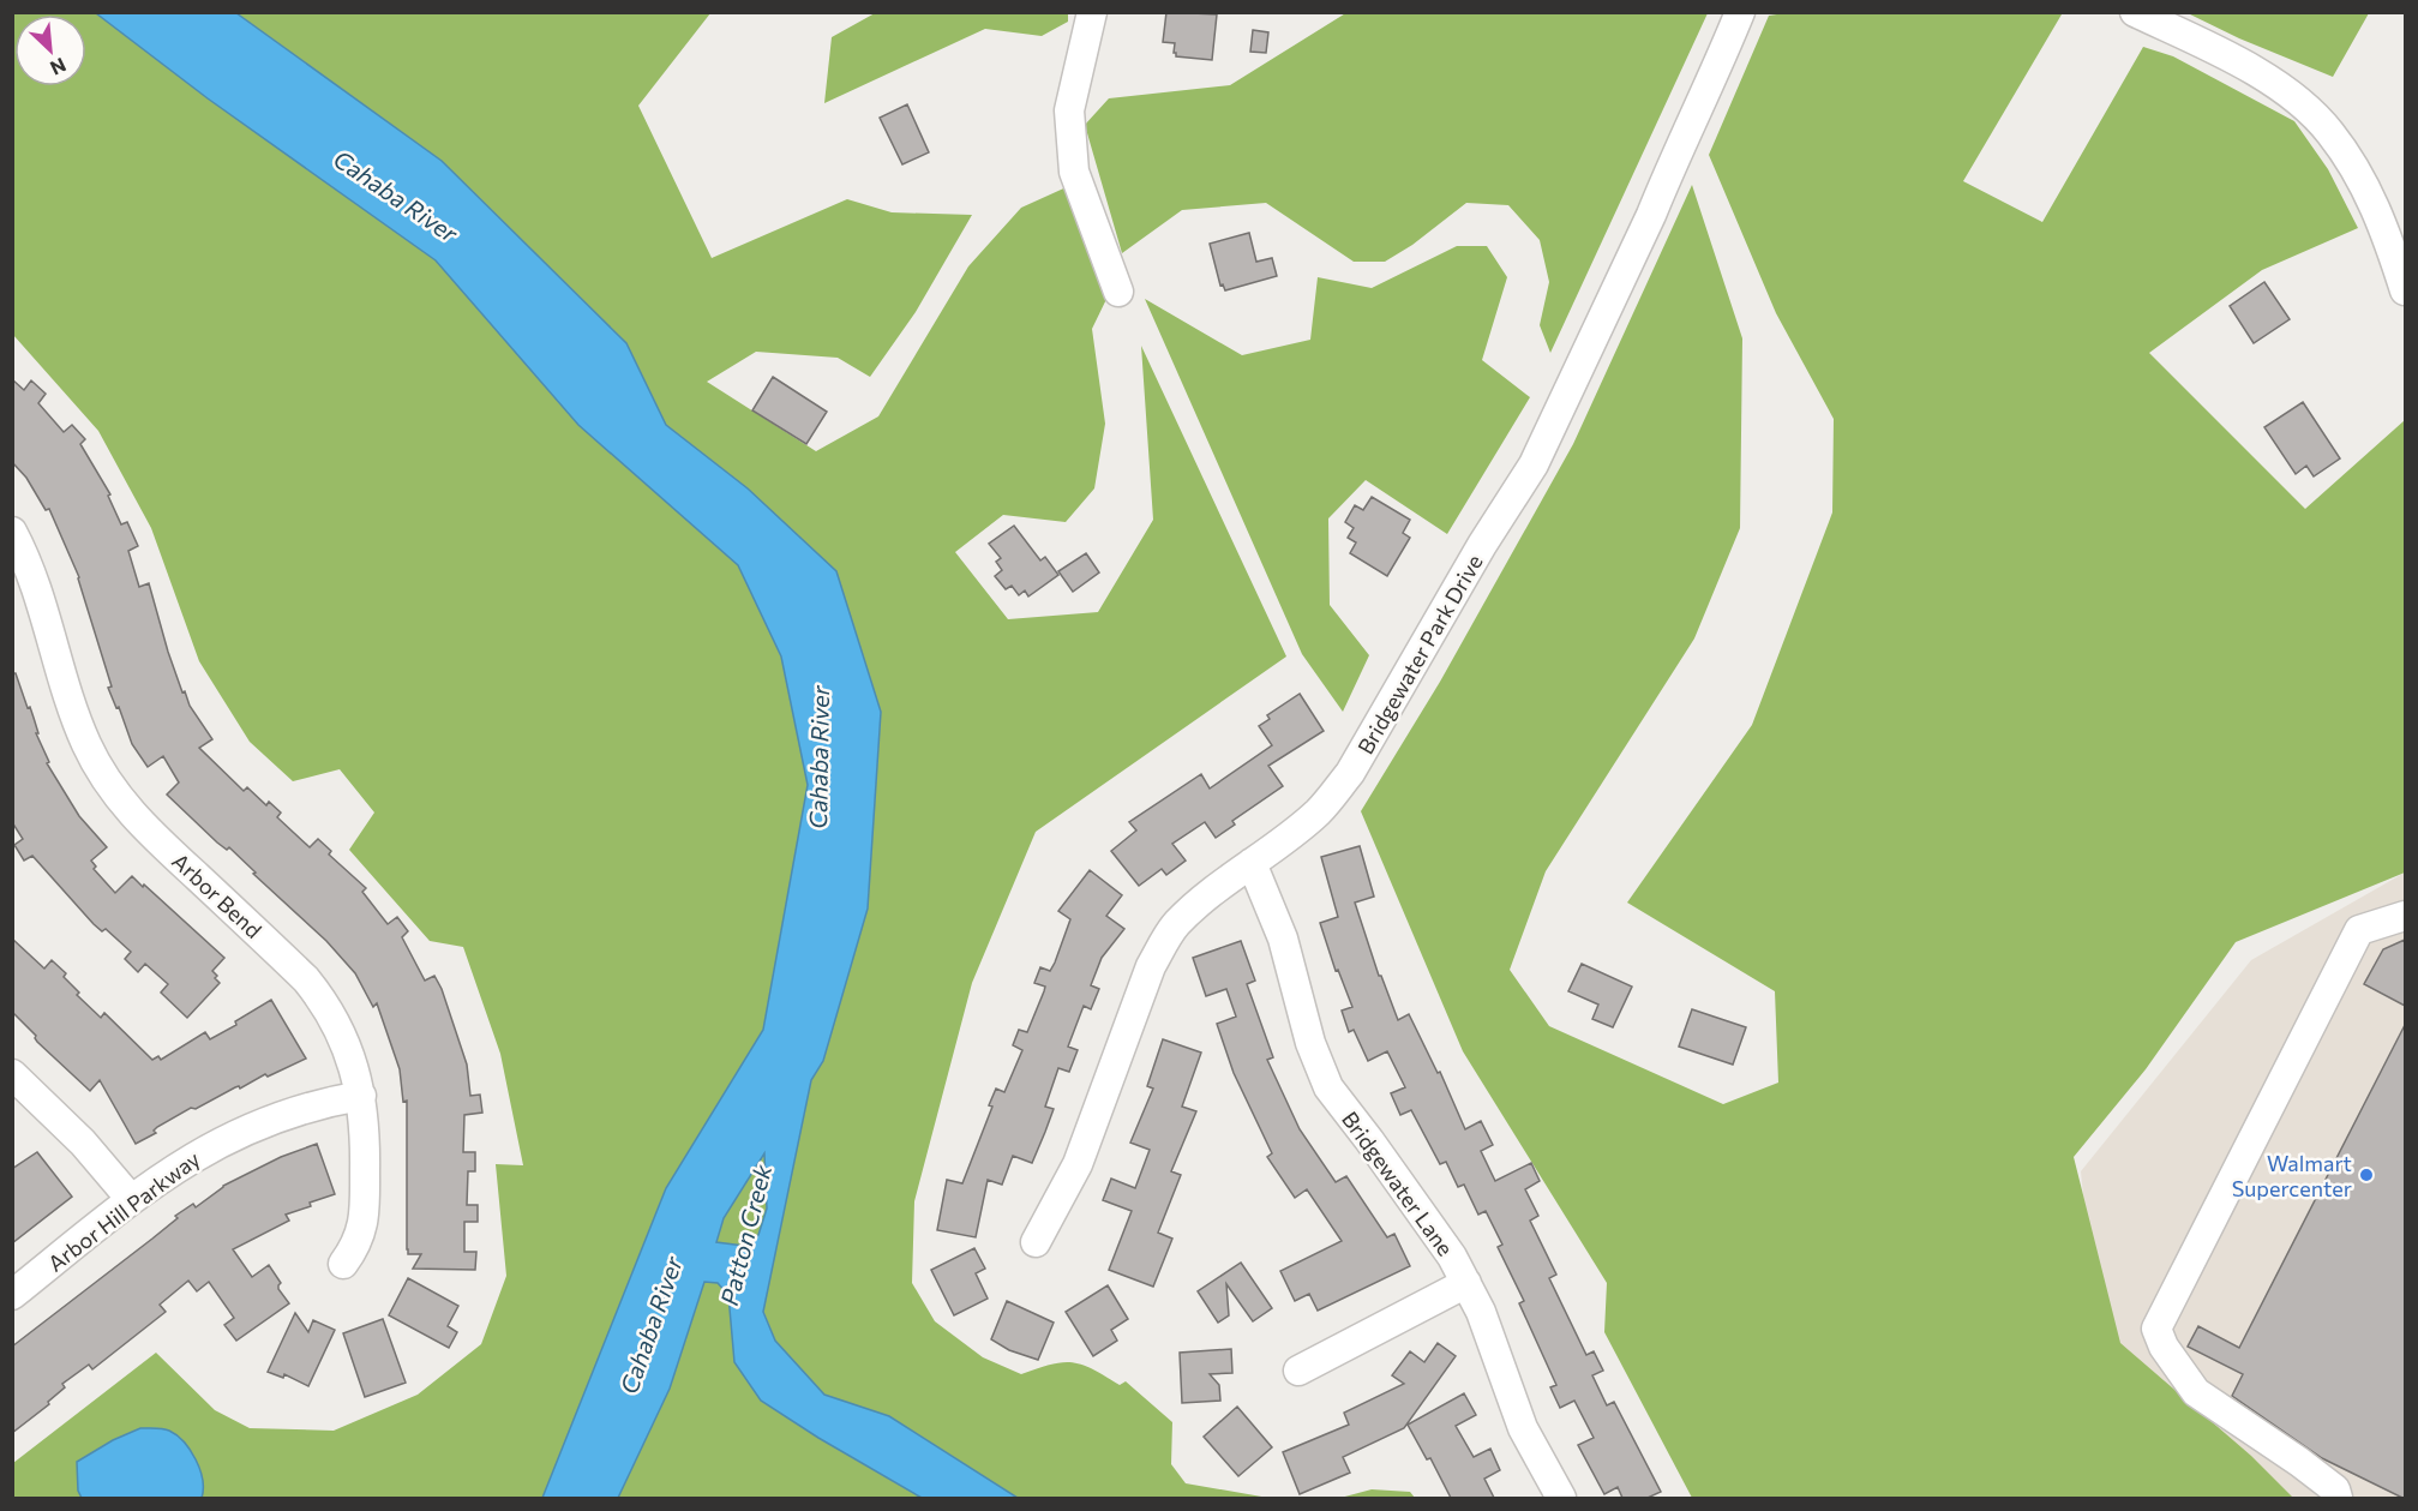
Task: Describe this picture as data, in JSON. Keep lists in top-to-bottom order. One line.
{"streets":{"street":["Bridgewater Park Drive","Arbor Bend","Bridgewater Lane","Arbor Hill Parkway"]},"crossings":[["Bridgewater Park Drive","Bridgewater Lane"],["Arbor Bend","Arbor Hill Parkway"]],"water":["Cahaba River","Patton Creek"],"places":["Walmart Supercenter"],"north":"bottom right"}
